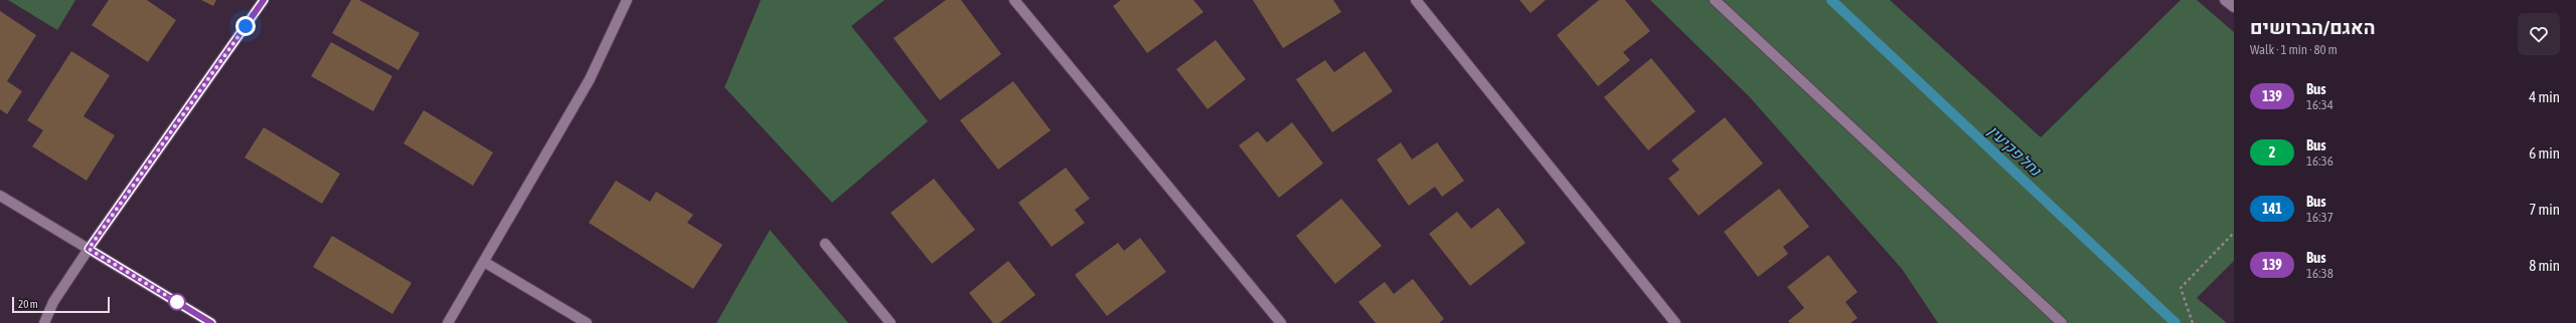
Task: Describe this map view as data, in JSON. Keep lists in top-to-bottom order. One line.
{"water":["נחל פקיעין"],"lines":["bus line 139"],"scale_bar":"20 m","page":{"heading":["האגם/הברושים","Walk · 1 min · 80 m"],"list":[{"mark":"139","name":"Bus","note":"16:34","value":"4 min"},{"mark":"2","name":"Bus","note":"16:36","value":"6 min"},{"mark":"141","name":"Bus","note":"16:37","value":"7 min"},{"mark":"139","name":"Bus","note":"16:38","value":"8 min"}],"scale":"20 m"}}
